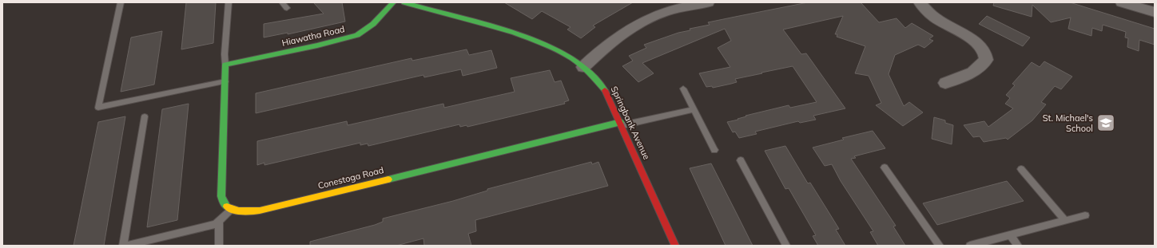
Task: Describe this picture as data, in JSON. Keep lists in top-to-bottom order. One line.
{"streets":{"street":["Hiawatha Road","Springbank Avenue","Conestoga Road"]},"crossings":[["Springbank Avenue","Conestoga Road"]],"places":{"school or university":["St. Michael's School"]}}
